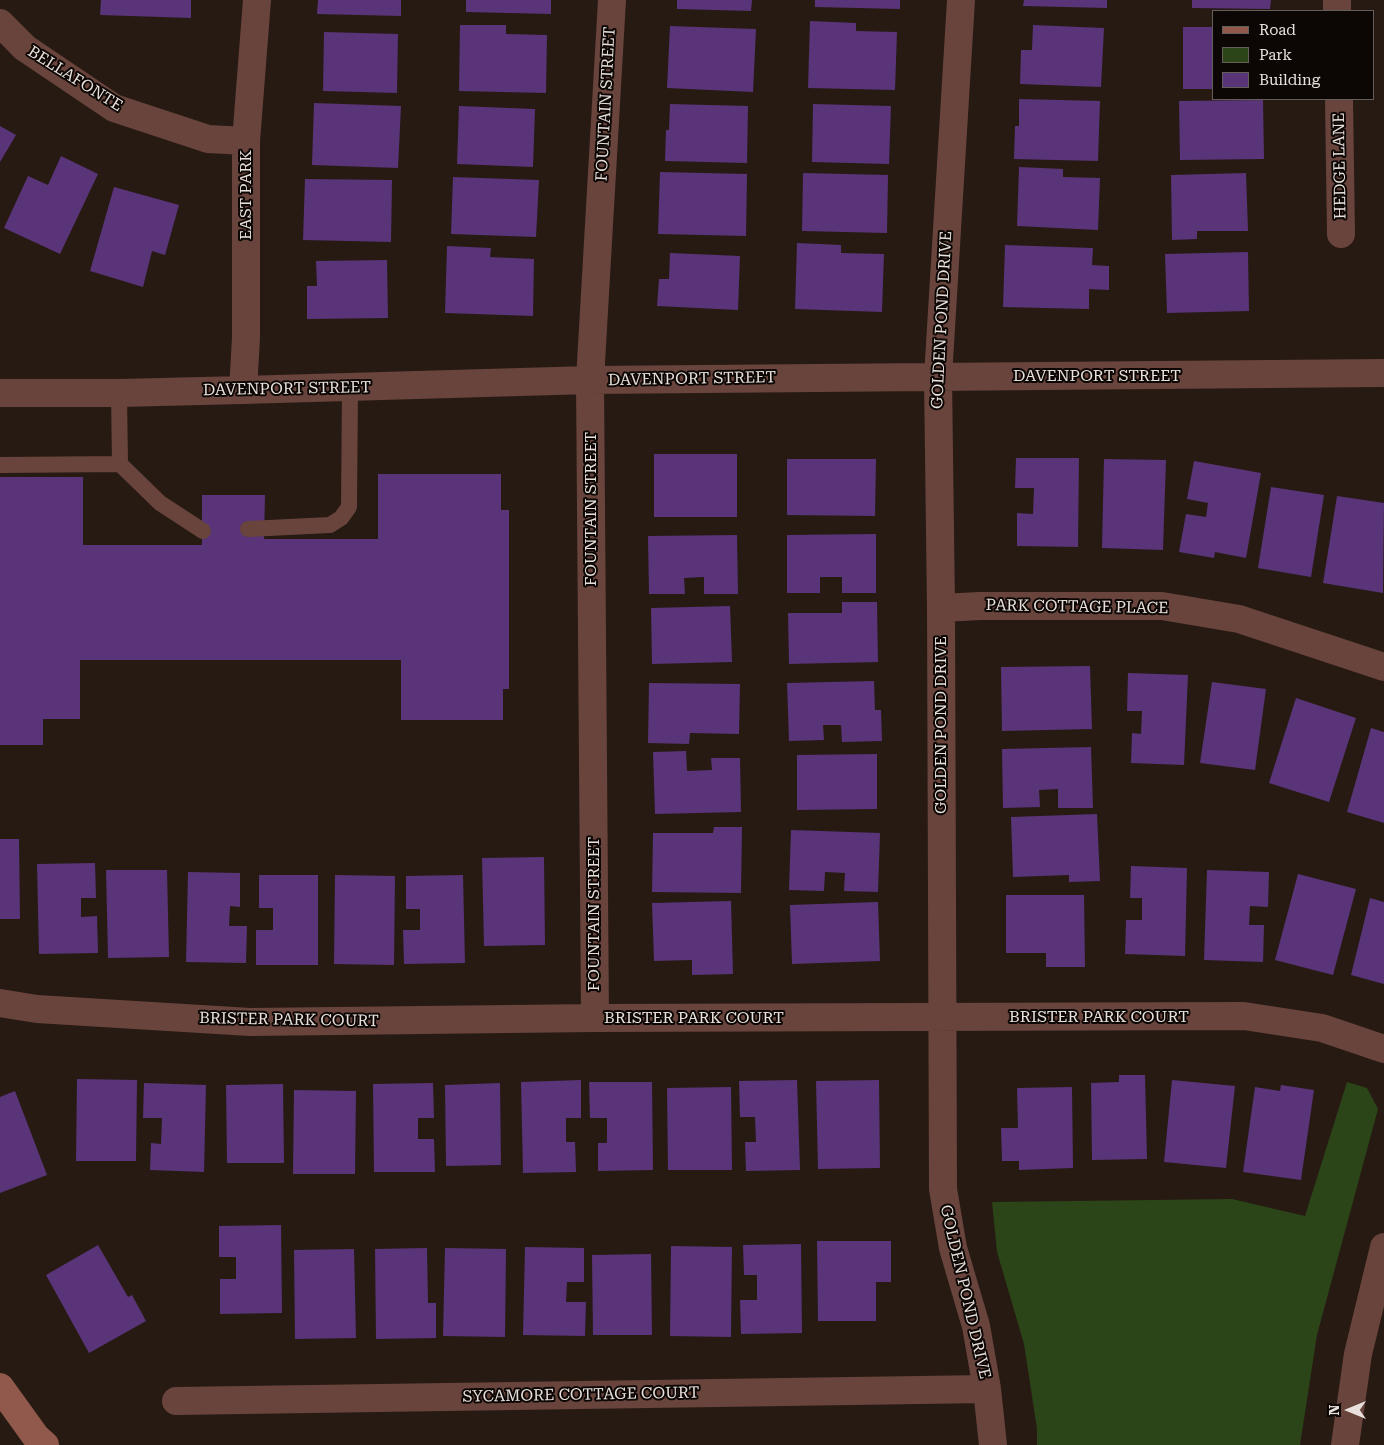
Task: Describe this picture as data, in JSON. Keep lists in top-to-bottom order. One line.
{"streets":{"street":["BELLAFONTE","FOUNTAIN STREET","HEDGE LANE","EAST PARK","GOLDEN POND DRIVE","DAVENPORT STREET","PARK COTTAGE PLACE","BRISTER PARK COURT","SYCAMORE COTTAGE COURT"]},"crossings":[["BELLAFONTE","EAST PARK"],["FOUNTAIN STREET","DAVENPORT STREET"],["FOUNTAIN STREET","BRISTER PARK COURT"],["EAST PARK","DAVENPORT STREET"],["GOLDEN POND DRIVE","DAVENPORT STREET"],["GOLDEN POND DRIVE","PARK COTTAGE PLACE"],["GOLDEN POND DRIVE","BRISTER PARK COURT"],["GOLDEN POND DRIVE","SYCAMORE COTTAGE COURT"]],"legend":["Road","Park","Building"],"north":"left"}
